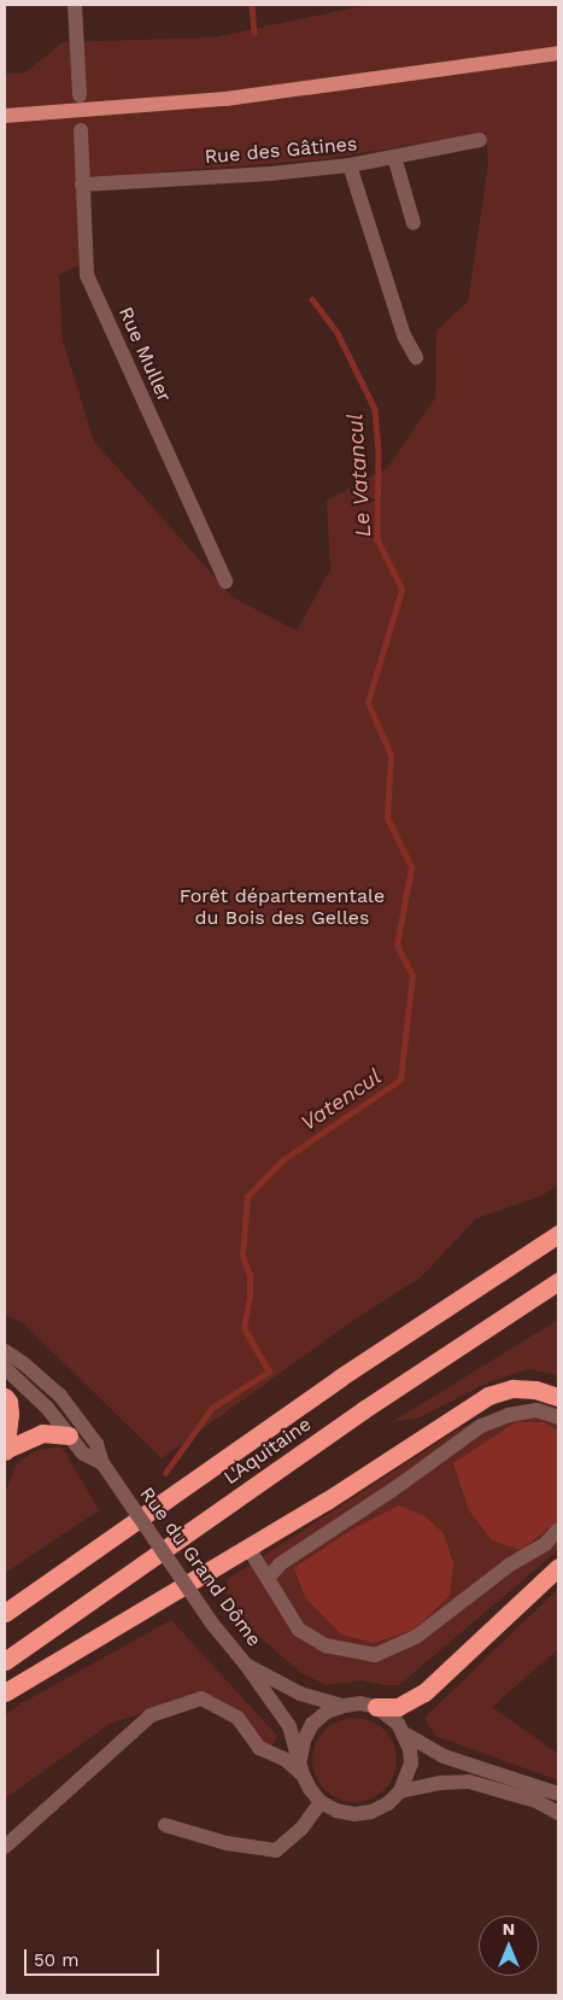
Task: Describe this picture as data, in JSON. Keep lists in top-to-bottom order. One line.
{"streets":{"highway":["L'Aquitaine"],"street":["Rue des Gâtines","Rue Muller","Rue du Grand Dôme"]},"crossings":[["Rue des Gâtines","Rue Muller"]],"water":["Le Vatancul","Vatencul"],"parks":["Forêt départementale du Bois des Gelles"],"scale_bar":"50 m","north":"top"}
